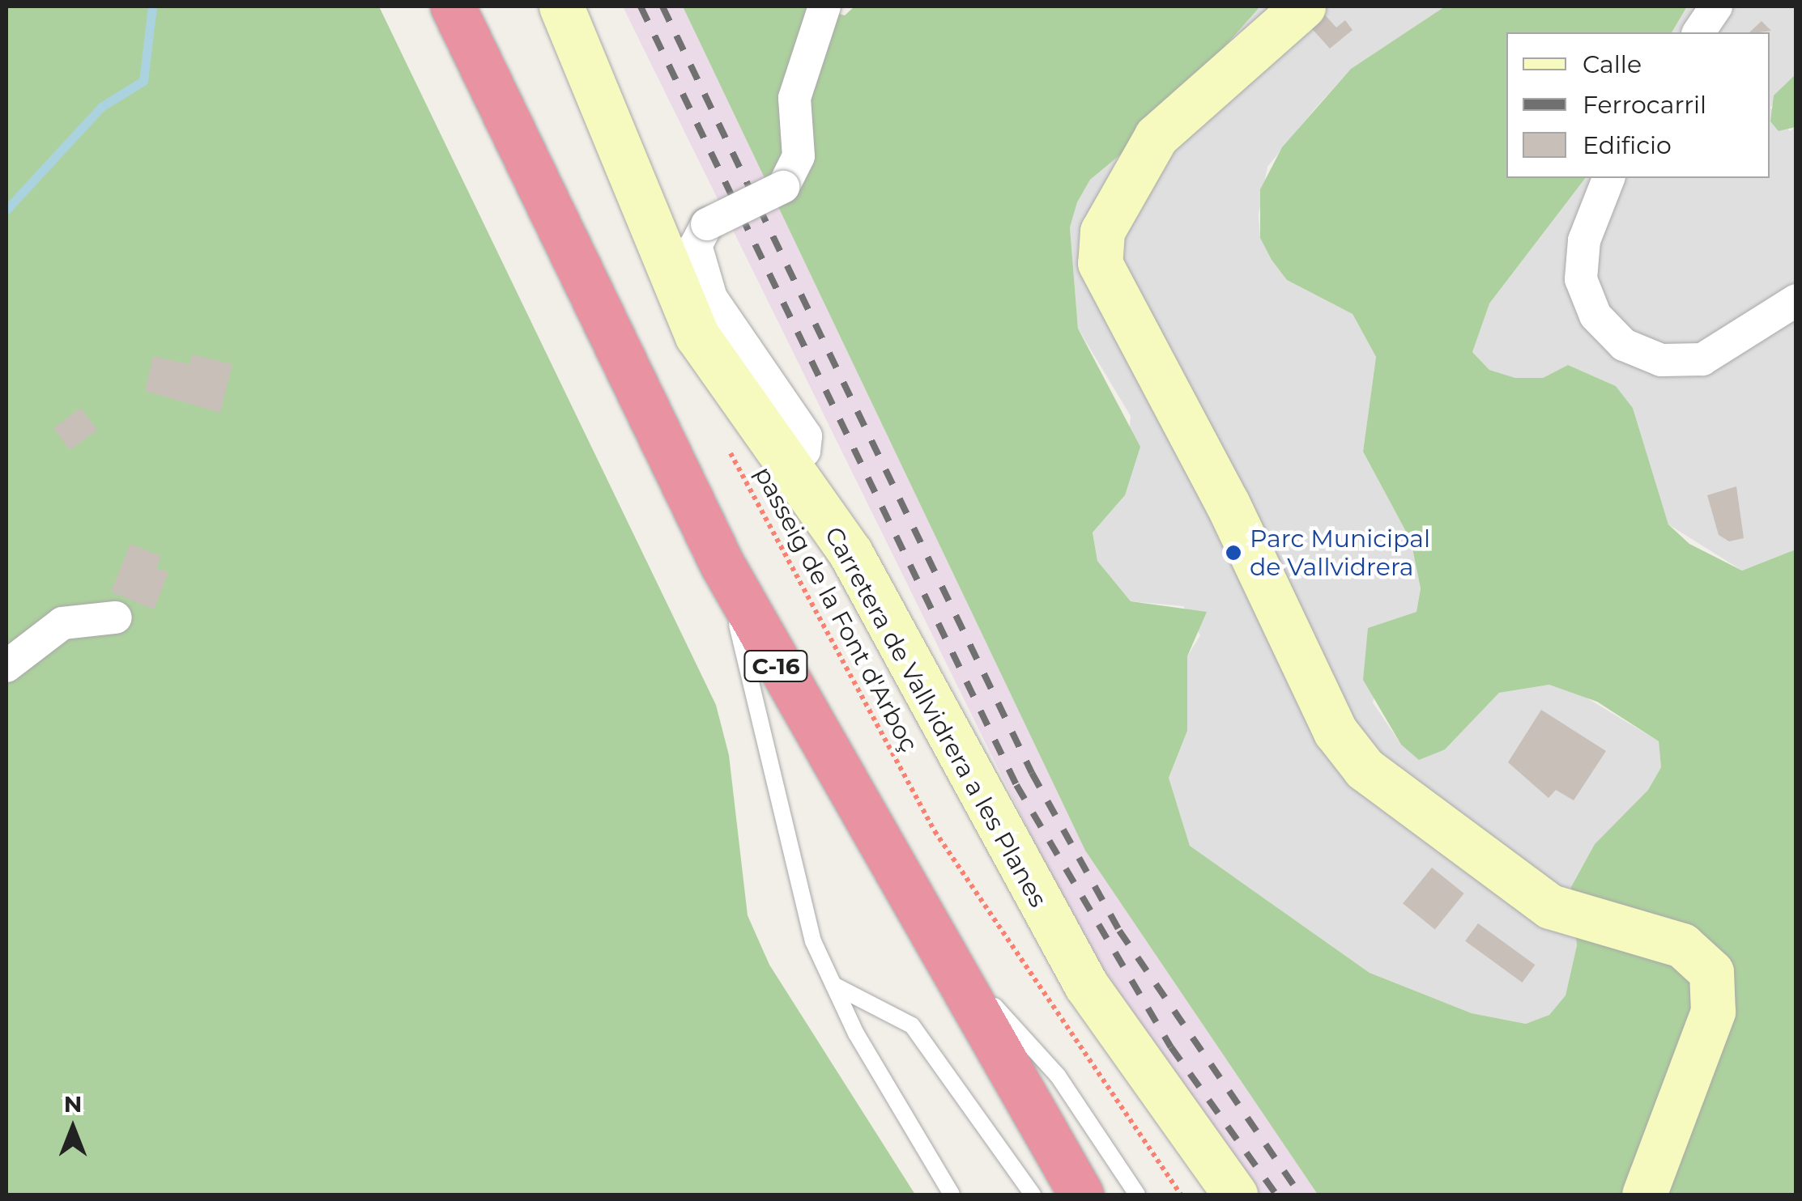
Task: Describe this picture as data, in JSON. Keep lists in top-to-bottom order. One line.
{"streets":{"highway":["C-16"],"street":["Carretera de Vallvidrera a les Planes"],"path":["passeig de la Font d'Arboç"]},"places":["Parc Municipal de Vallvidrera"],"legend":["Calle","Ferrocarril","Edificio"],"north":"top"}
